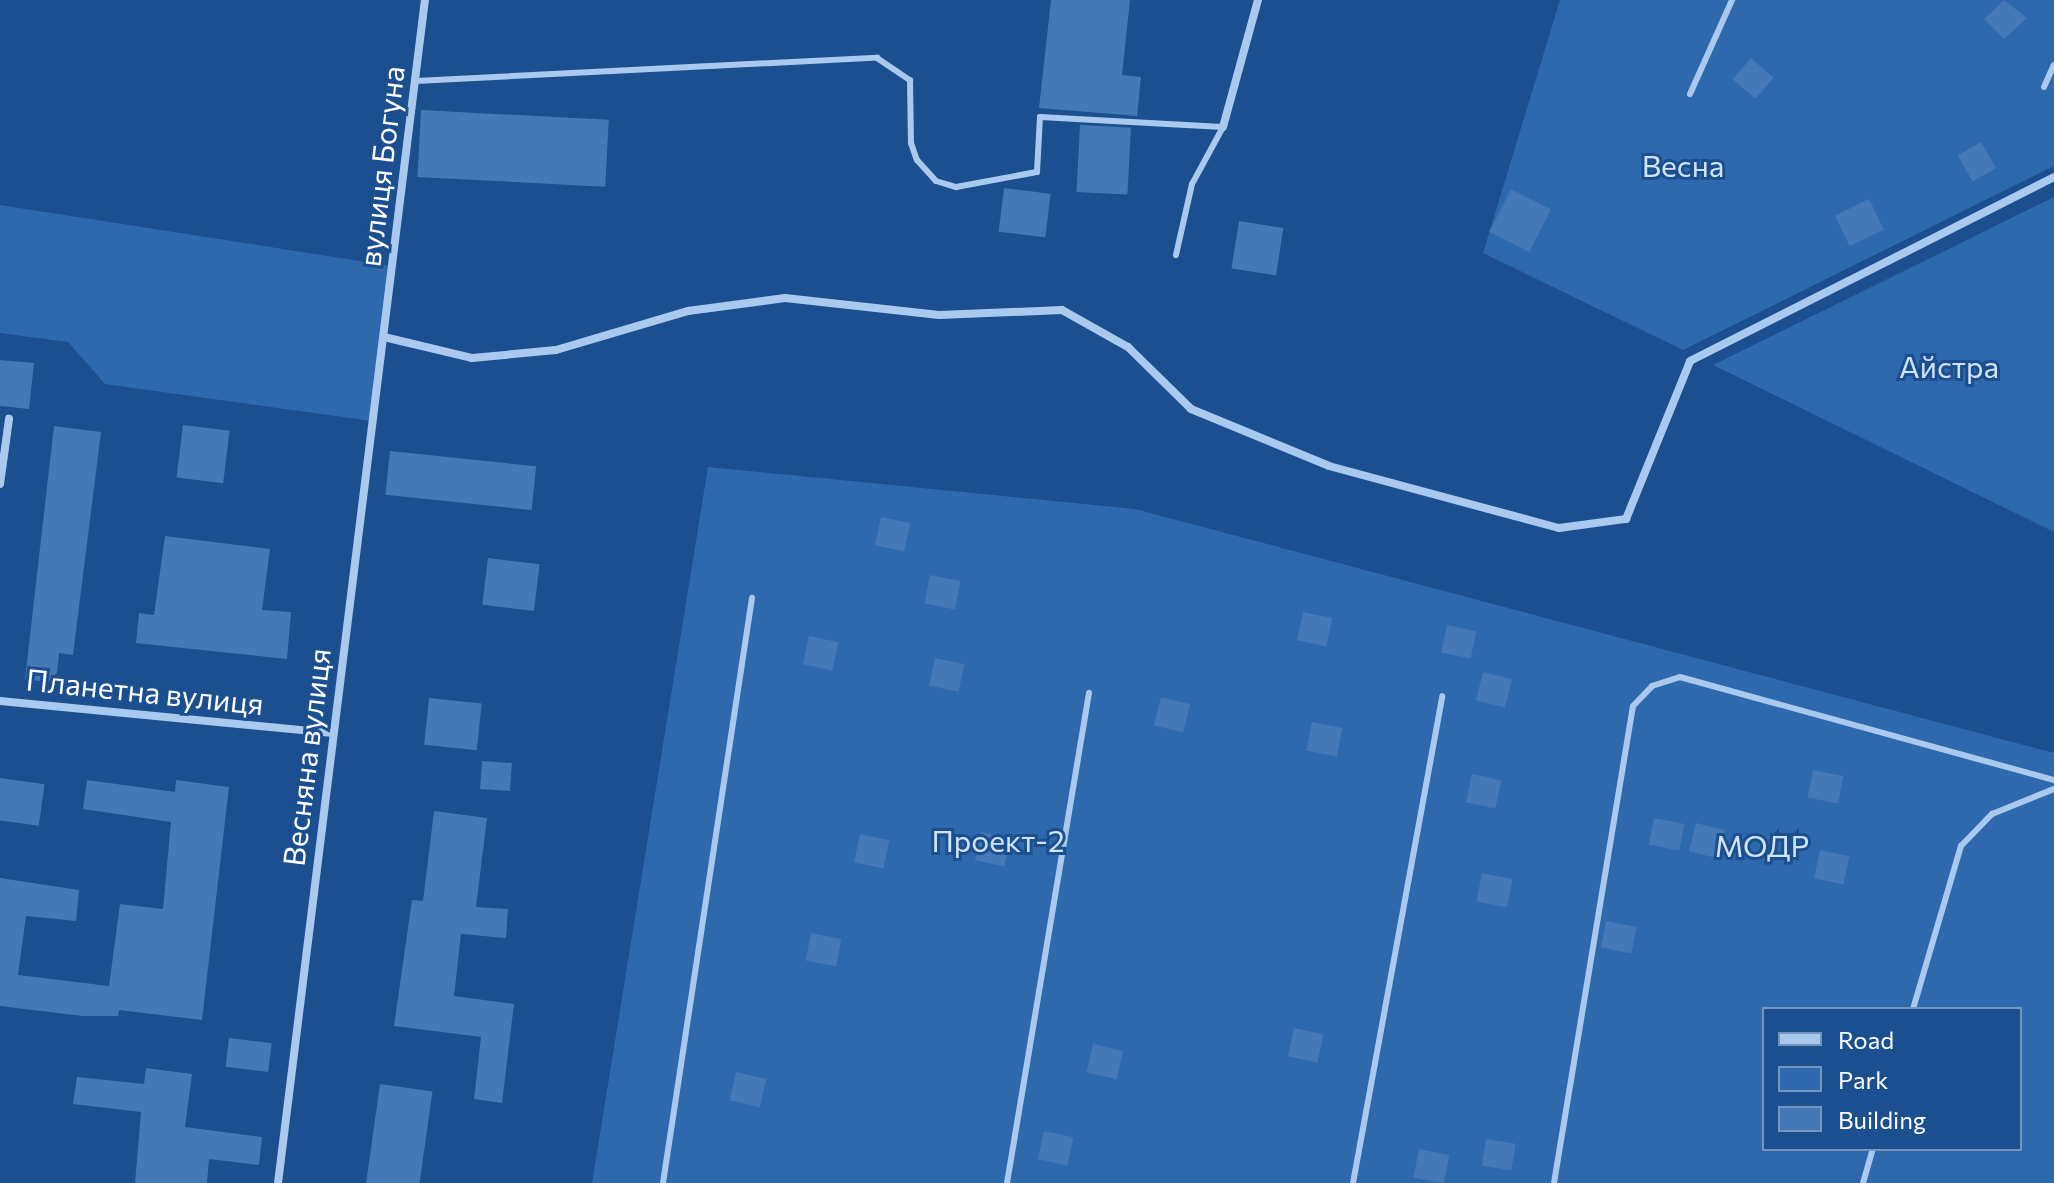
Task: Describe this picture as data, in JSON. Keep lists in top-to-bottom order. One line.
{"streets":{"street":["вулиця Богуна","Планетна вулиця","Весняна вулиця"]},"crossings":[["вулиця Богуна","Весняна вулиця"],["Планетна вулиця","Весняна вулиця"]],"parks":["Весна","Айстра","Проект-2","МОДР"],"legend":["Road","Park","Building"]}
